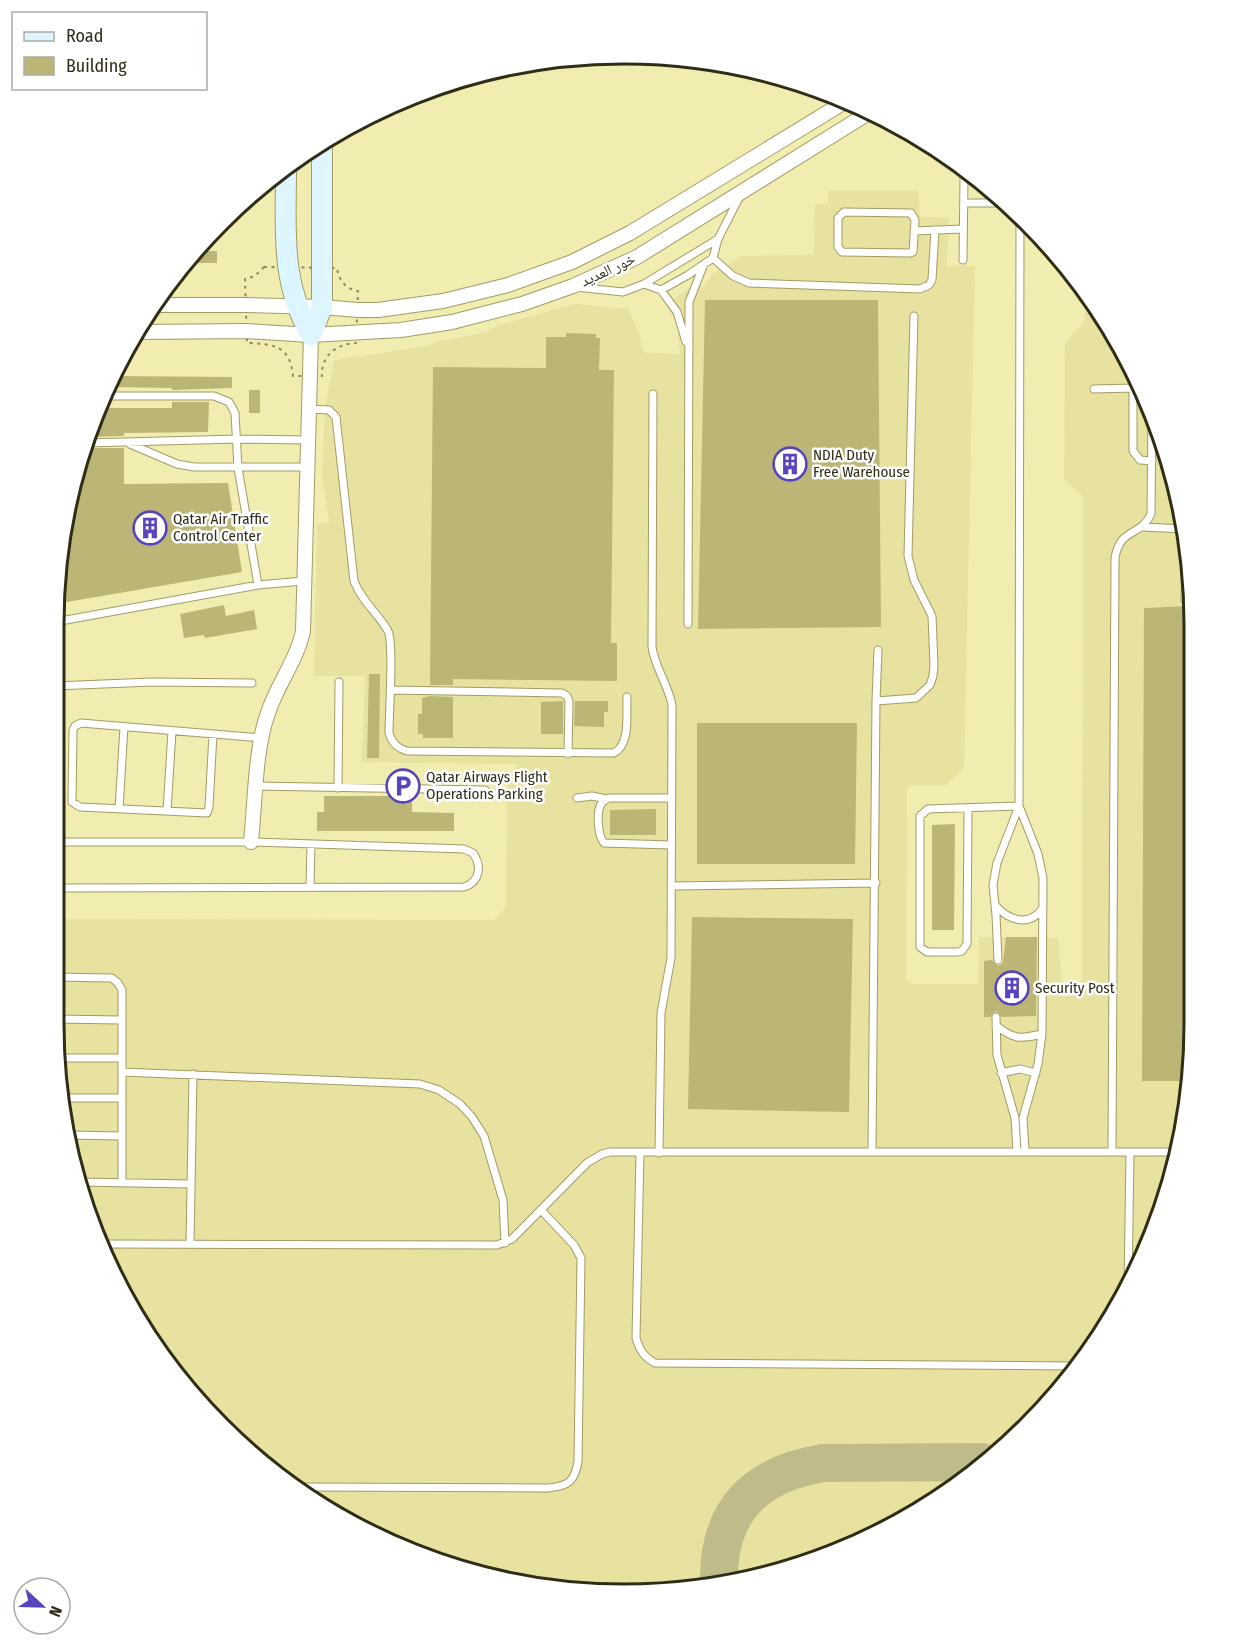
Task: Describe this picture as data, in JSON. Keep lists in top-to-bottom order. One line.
{"streets":{"street":["خور العديد"]},"places":{"building":["NDIA Duty Free Warehouse","Qatar Air Traffic Control Center","Security Post"],"parking":["Qatar Airways Flight Operations Parking"]},"legend":["Road","Building"],"north":"right"}
